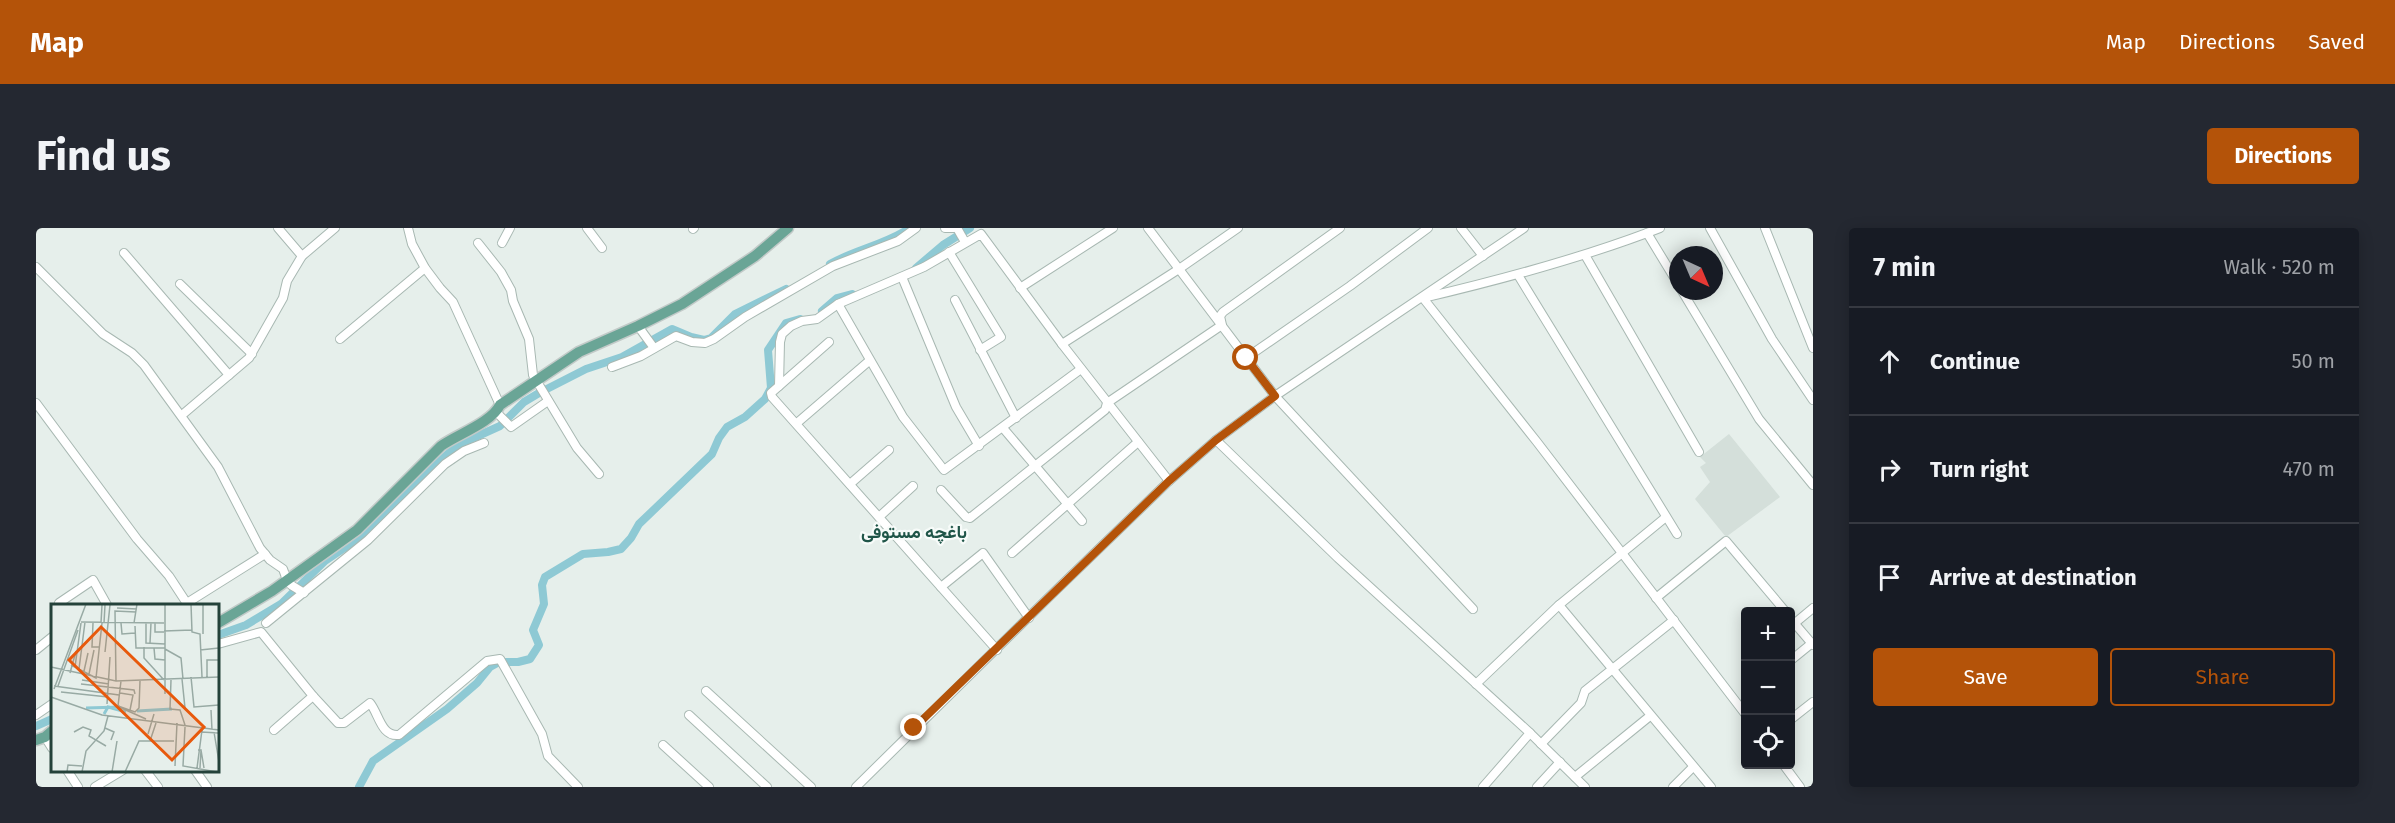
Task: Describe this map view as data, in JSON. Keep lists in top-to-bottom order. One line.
{"districts":["باغچه مستوفی"],"north":"bottom right","page":{"header":"Map","nav":["Map","Directions","Saved"],"buttons":["Directions",["Save","Share"]],"title":"Find us","heading":["7 min","Walk · 520 m"],"list":[["Continue","50 m"],["Turn right","470 m"],"Arrive at destination"],"map_buttons":["+","−"]}}
